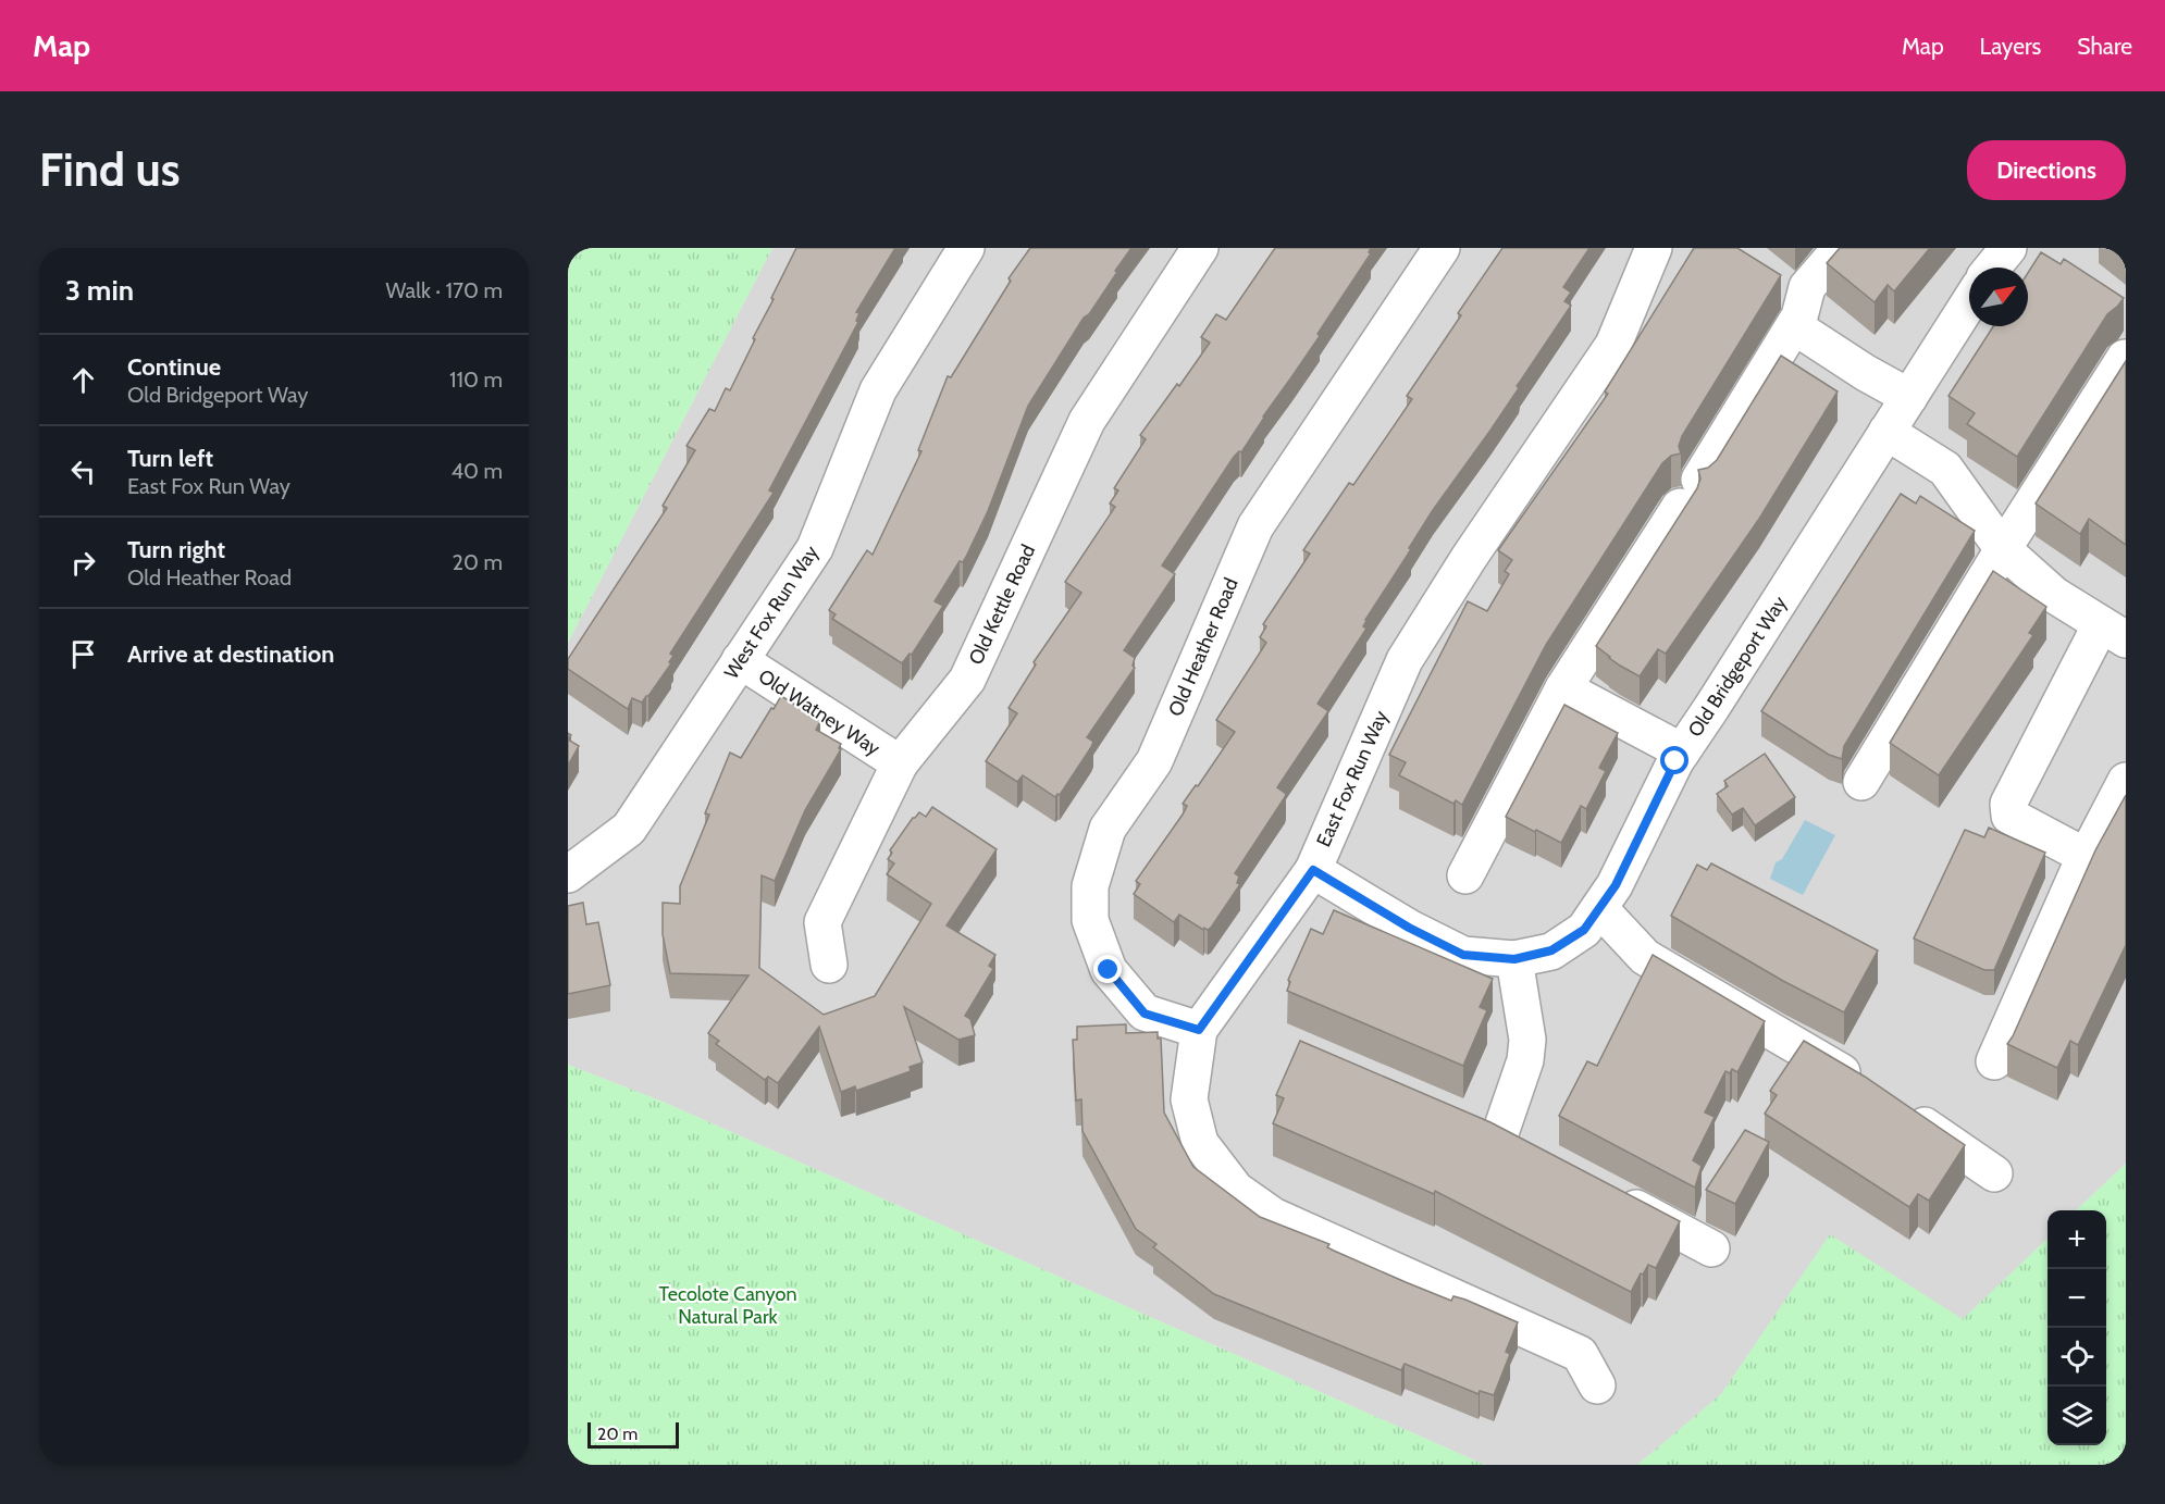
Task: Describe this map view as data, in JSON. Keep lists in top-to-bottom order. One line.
{"streets":{"street":["Old Kettle Road","West Fox Run Way","Old Heather Road","Old Bridgeport Way","Old Watney Way","East Fox Run Way"]},"crossings":[["Old Kettle Road","Old Watney Way"],["West Fox Run Way","Old Watney Way"],["Old Heather Road","East Fox Run Way"],["Old Bridgeport Way","East Fox Run Way"]],"parks":["Tecolote Canyon Natural Park"],"scale_bar":"20 m","north":"top right","page":{"header":"Map","nav":["Map","Layers","Share"],"buttons":"Directions","title":"Find us","heading":["3 min","Walk · 170 m"],"list":[["Continue","Old Bridgeport Way","110 m"],["Turn left","East Fox Run Way","40 m"],["Turn right","Old Heather Road","20 m"],"Arrive at destination"],"map_buttons":["+","−"],"scale":"20 m"}}
